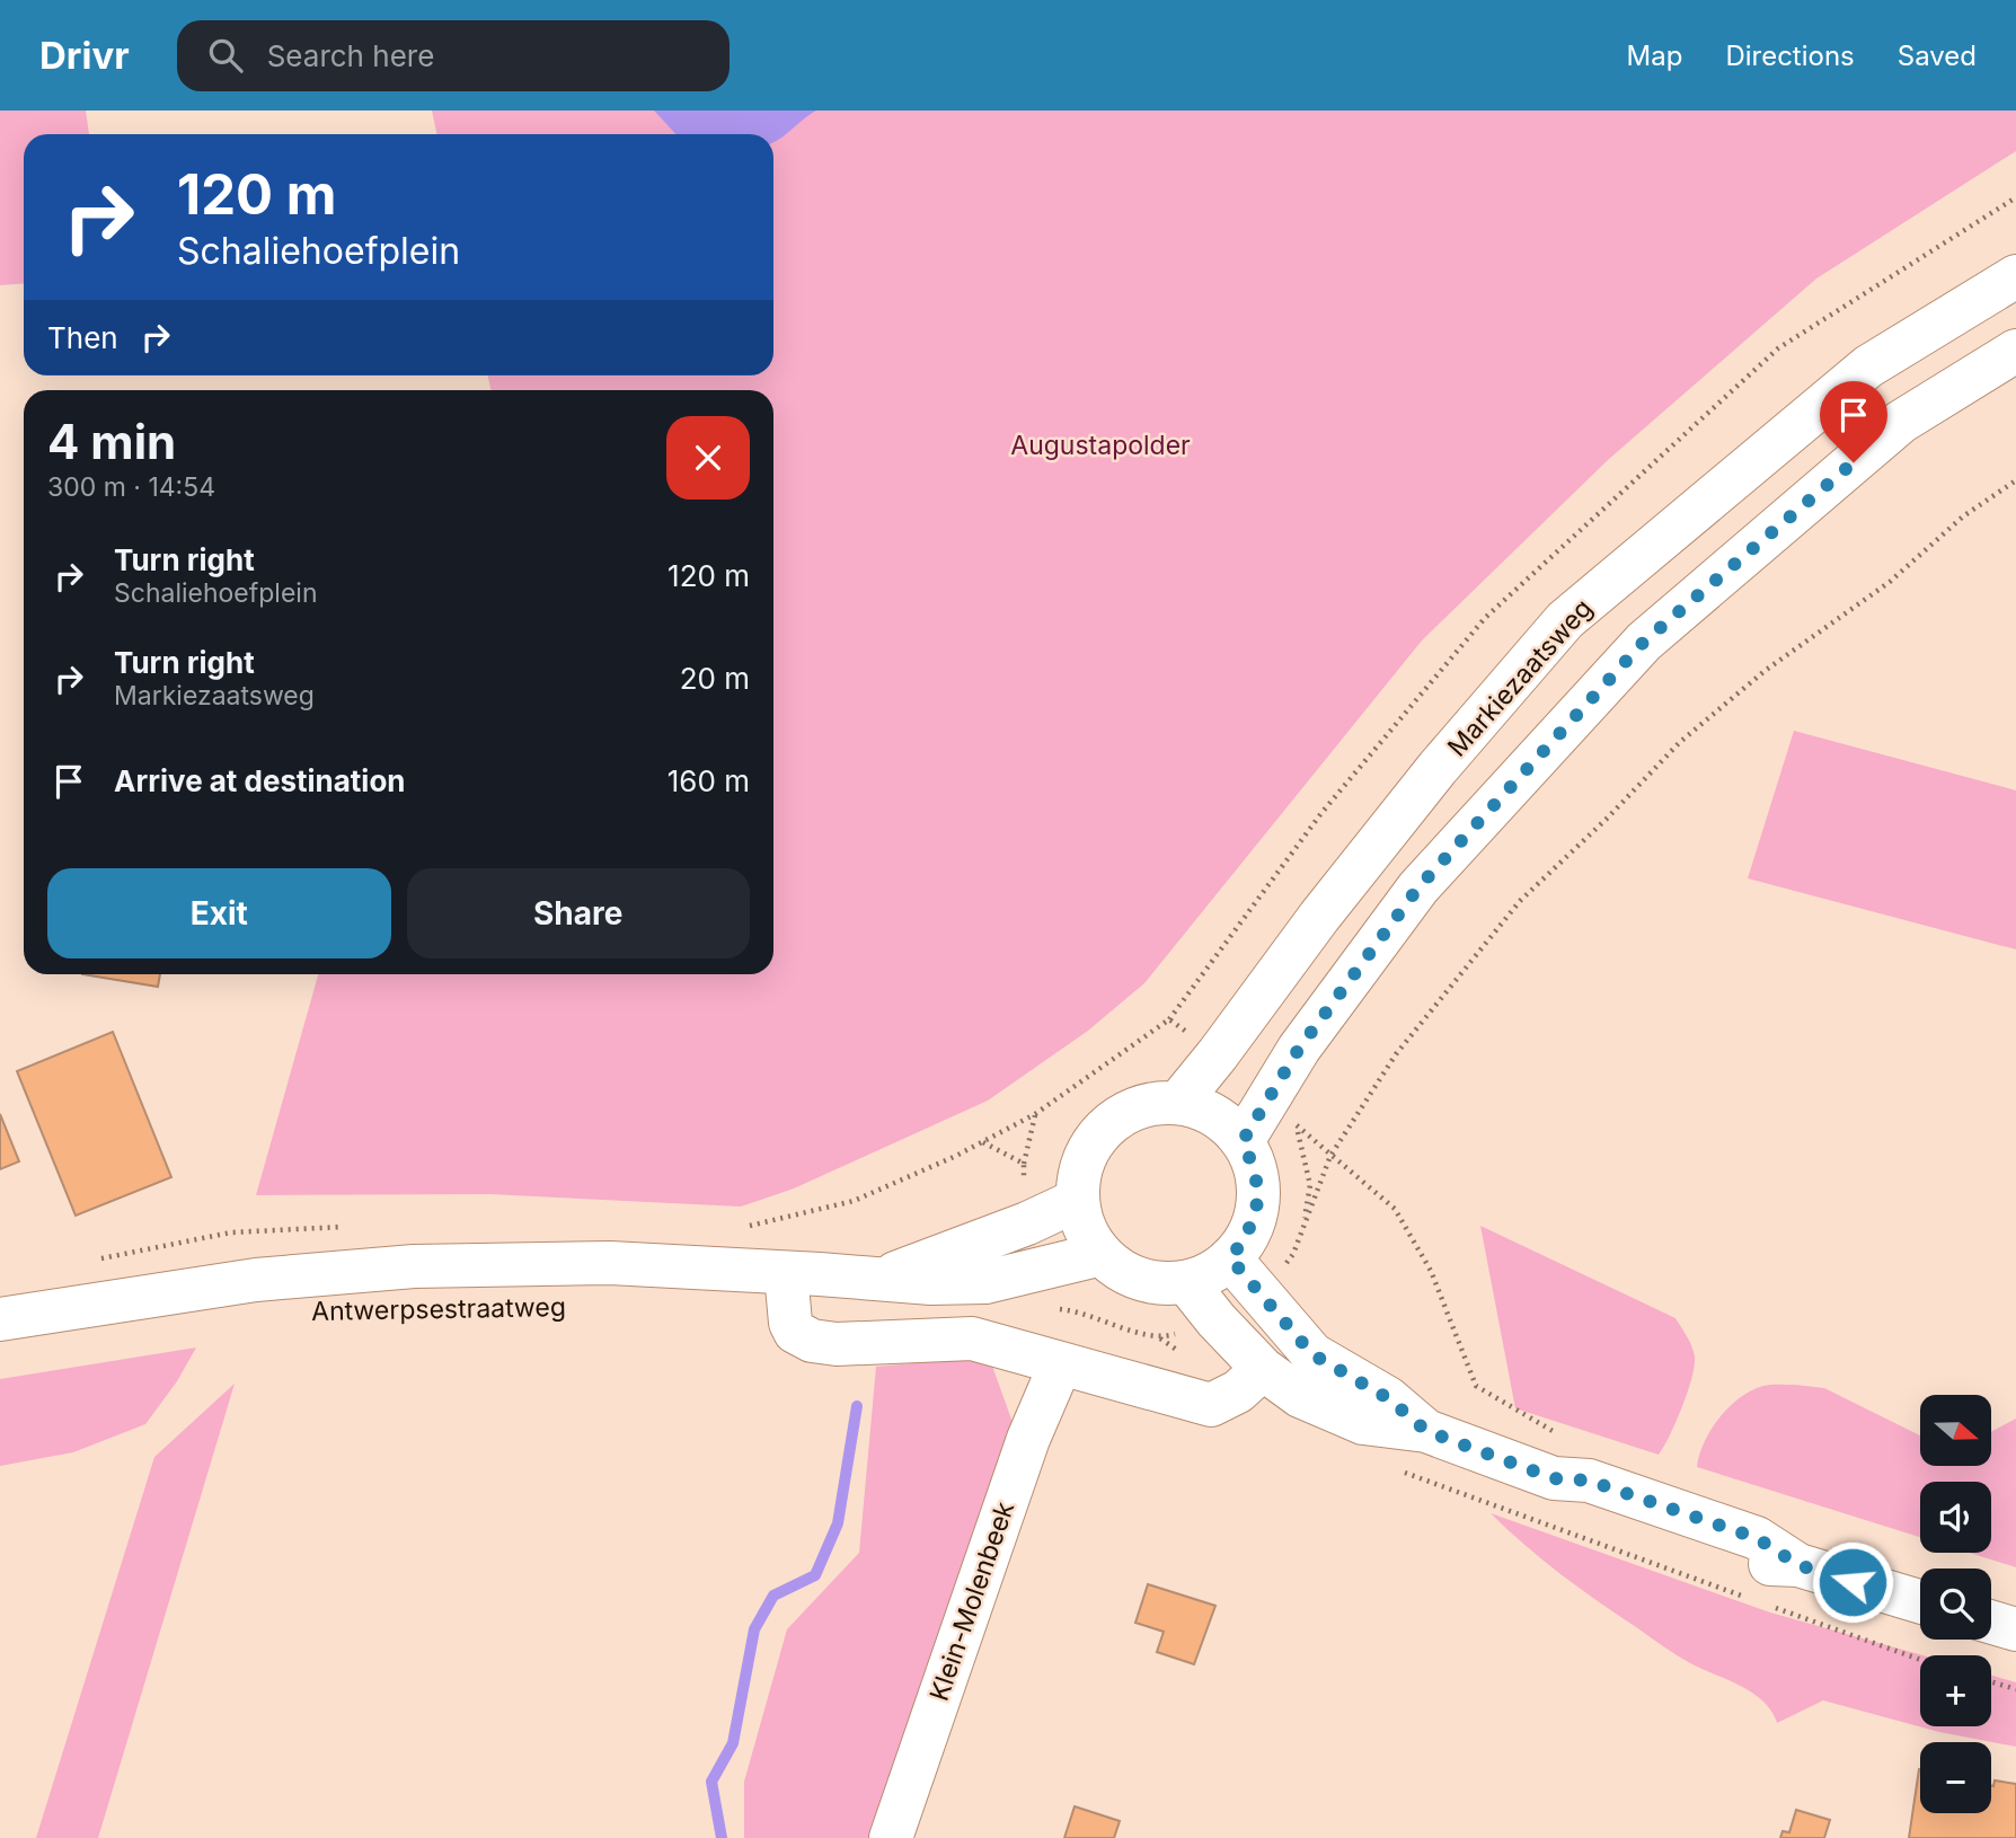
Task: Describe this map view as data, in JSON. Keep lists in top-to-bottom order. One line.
{"streets":{"main road":["Markiezaatsweg","Antwerpsestraatweg","Klein-Molenbeek"]},"crossings":[["Markiezaatsweg","Antwerpsestraatweg"]],"parks":["Augustapolder"],"north":"right","page":{"header":"Drivr","search":"Search here","nav":["Map","Directions","Saved"],"turn":["120 m","Schaliehoefplein"],"then":"Then","heading":["4 min","300 m · 14:54"],"list":[{"name":"Turn right","note":"Schaliehoefplein","value":"120 m"},{"name":"Turn right","note":"Markiezaatsweg","value":"20 m"},{"name":"Arrive at destination","value":"160 m"}],"buttons":["Exit","Share"],"map_buttons":["+","−"]}}
